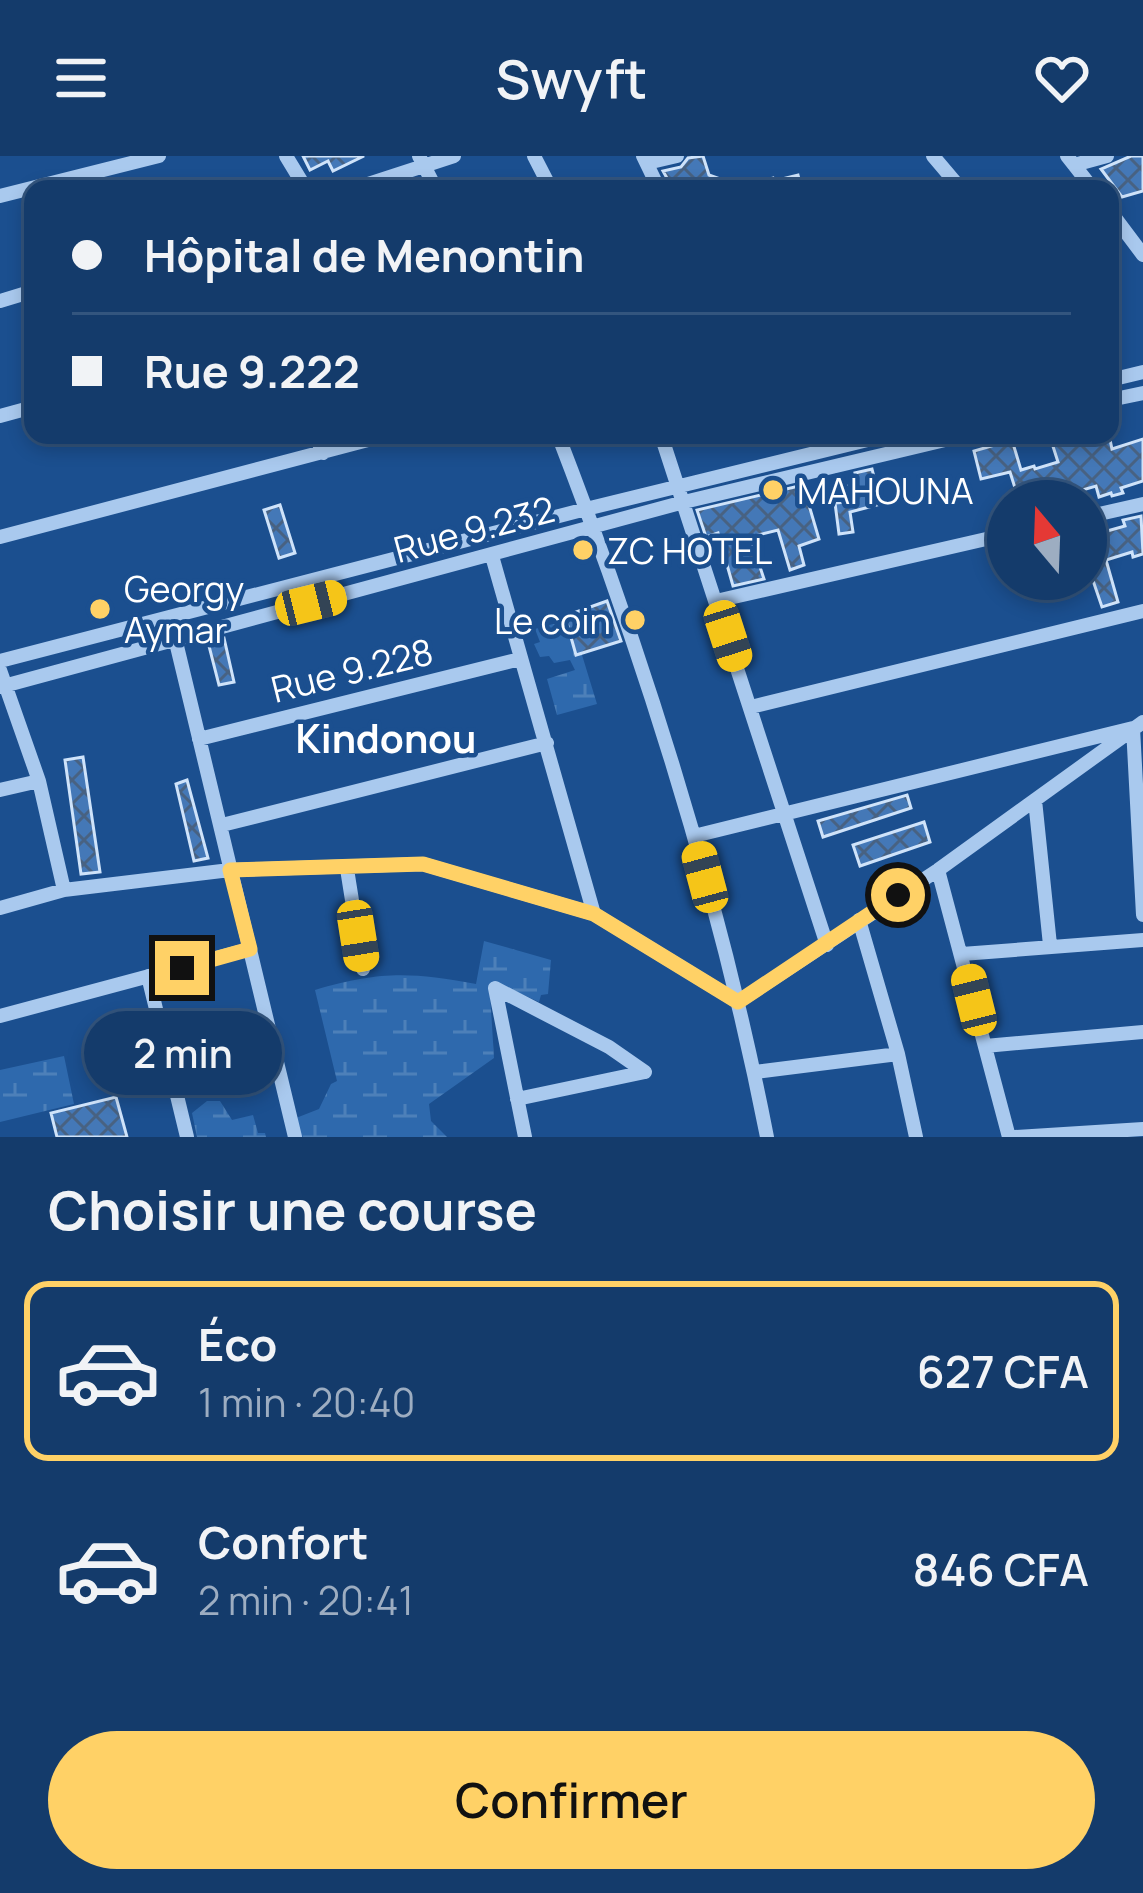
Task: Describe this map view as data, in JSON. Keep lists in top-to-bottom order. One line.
{"streets":{"street":["Rue 9.232","Rue 9.228"]},"districts":["Kindonou"],"places":["MAHOUNA","ZC HOTEL","Georgy Aymar","Le coin"],"north":"top","page":{"header":"Swyft","banner":["Hôpital de Menontin","Rue 9.222"],"bubble":"2 min","heading":"Choisir une course","list":[{"name":"Éco","note":"1 min · 20:40","value":"627 CFA"},{"name":"Confort","note":"2 min · 20:41","value":"846 CFA"}],"buttons":"Confirmer"}}
